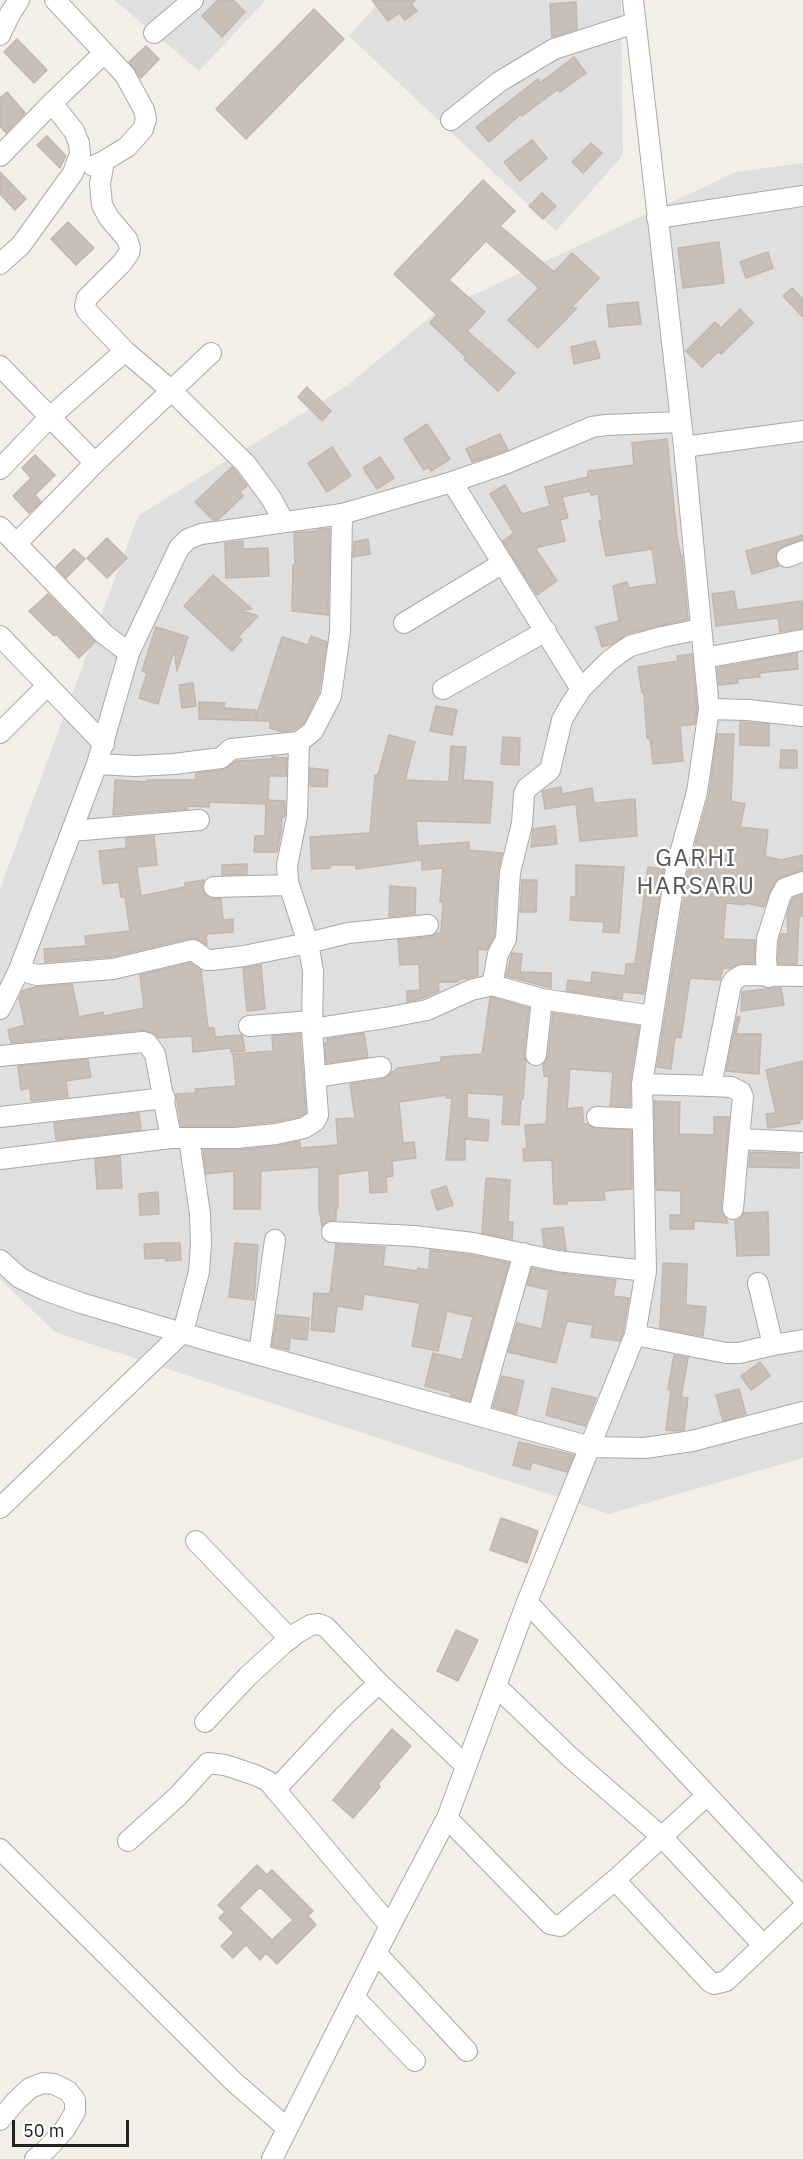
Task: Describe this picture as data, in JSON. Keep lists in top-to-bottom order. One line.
{"districts":["GARHI HARSARU"],"scale_bar":"50 m"}
